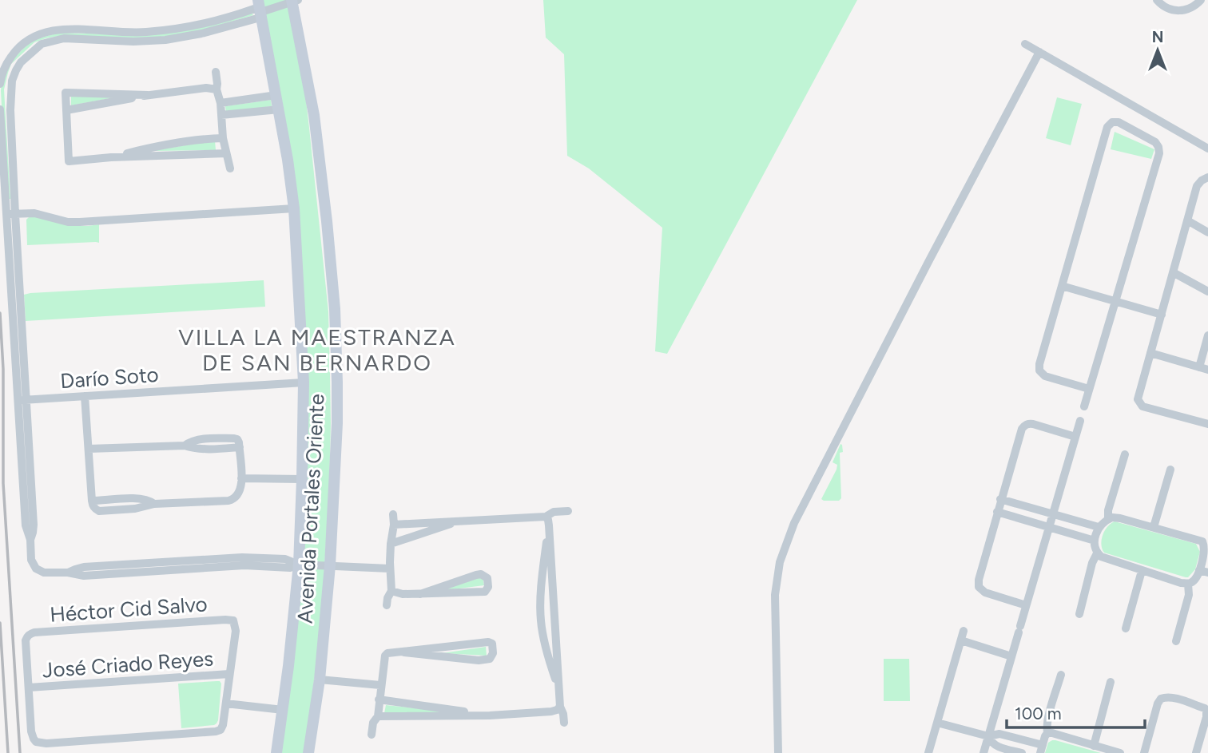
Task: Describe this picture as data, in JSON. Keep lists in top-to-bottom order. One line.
{"streets":{"street":["Darío Soto","Avenida Portales Oriente","Héctor Cid Salvo","José Criado Reyes"]},"crossings":[["Darío Soto","Avenida Portales Oriente"],["Héctor Cid Salvo","José Criado Reyes"]],"districts":["VILLA LA MAESTRANZA DE SAN BERNARDO"],"scale_bar":"100 m","north":"top"}
